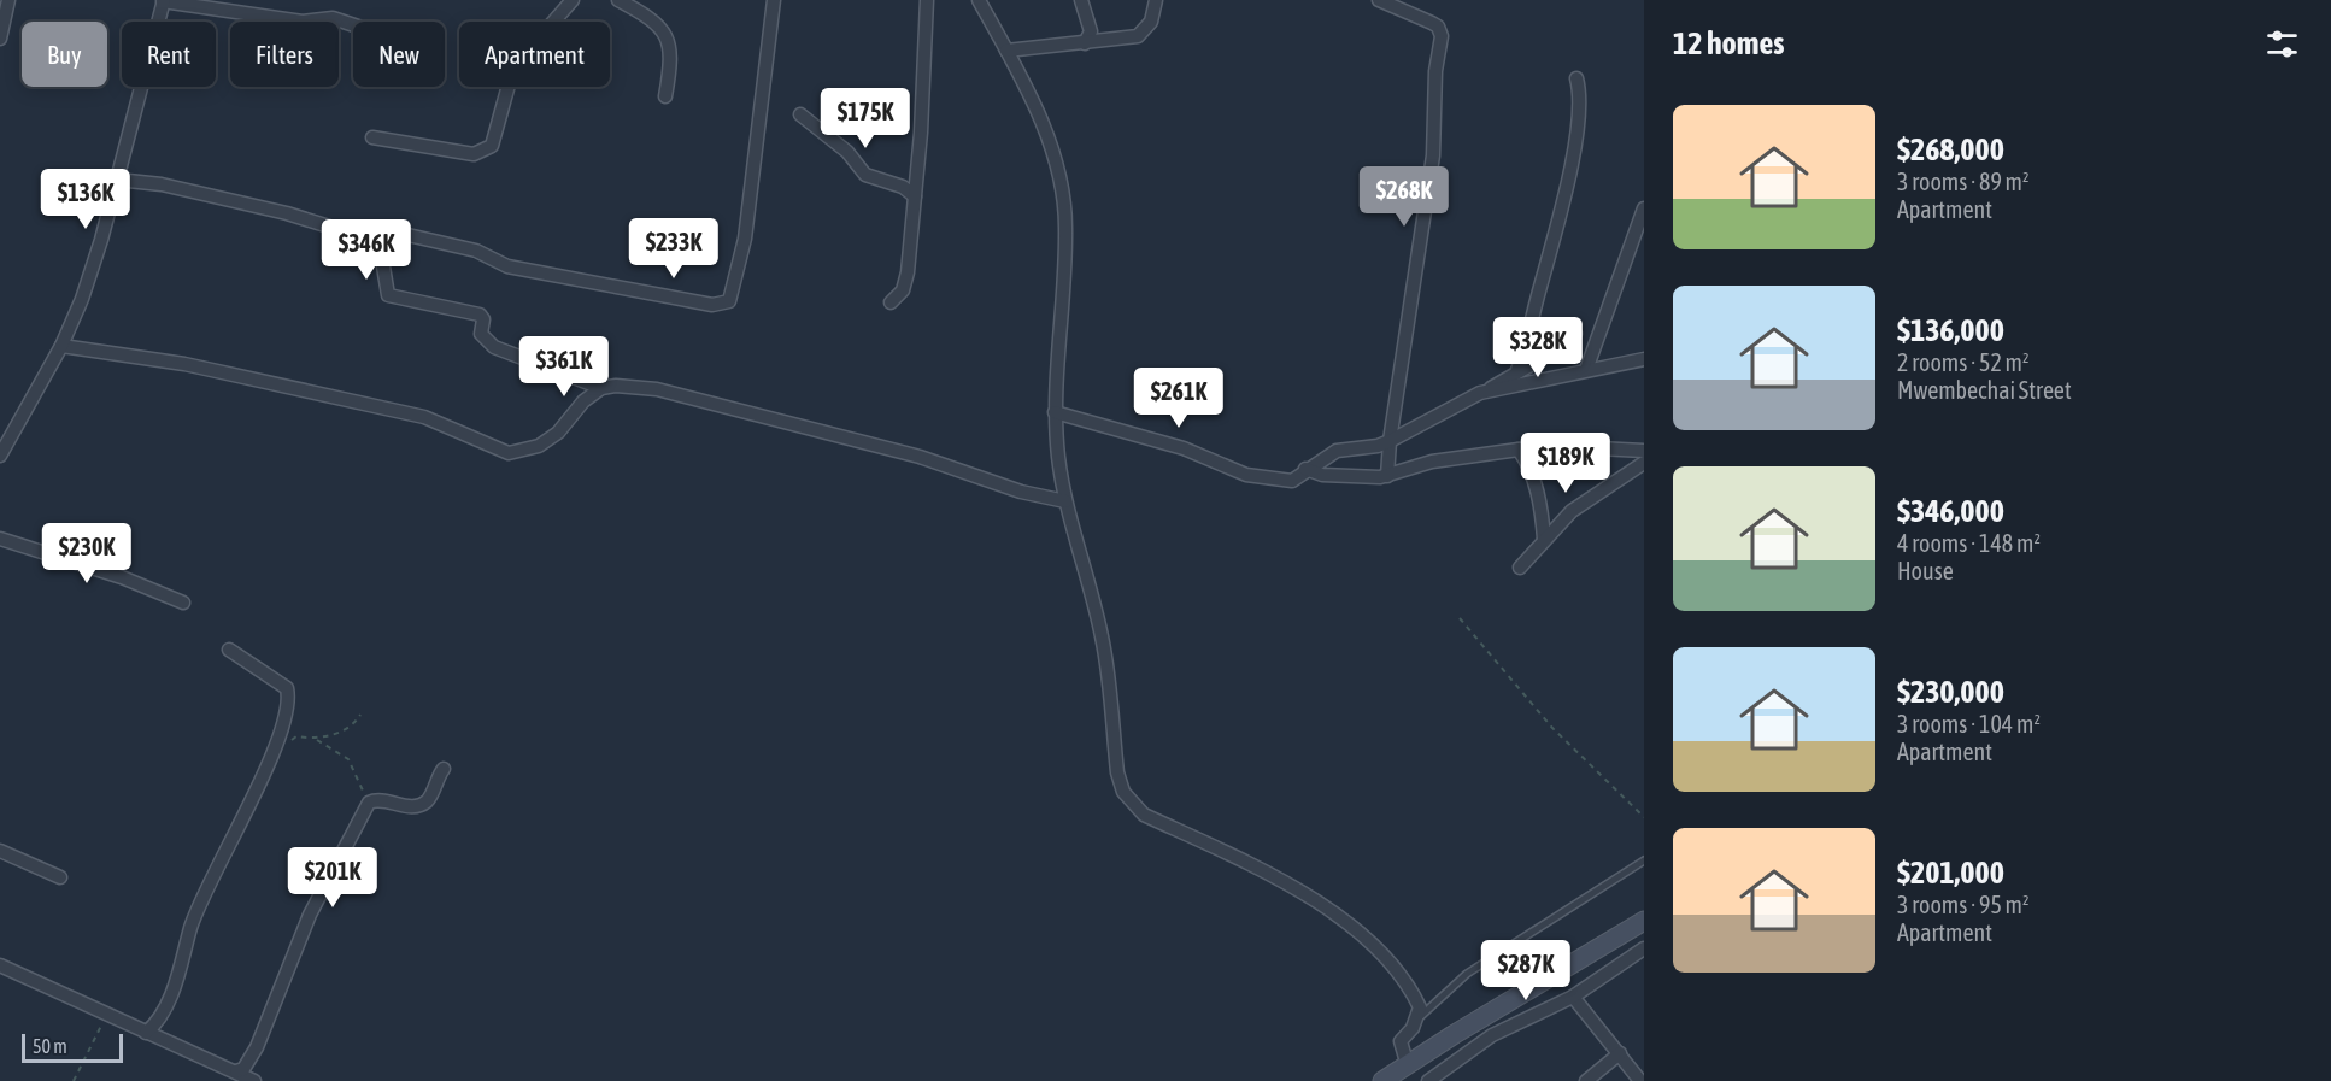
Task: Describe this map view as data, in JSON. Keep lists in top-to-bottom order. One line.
{"scale_bar":"50 m","page":{"heading":"12 homes","chip":["Buy","Rent","Filters","New","Apartment"],"list":[{"name":"$268,000","note":"3 rooms · 89 m² · Apartment"},{"name":"$136,000","note":"2 rooms · 52 m² · Mwembechai Street"},{"name":"$346,000","note":"4 rooms · 148 m² · House"},{"name":"$230,000","note":"3 rooms · 104 m² · Apartment"},{"name":"$201,000","note":"3 rooms · 95 m² · Apartment"}],"price":["$175K","$268K","$136K","$233K","$346K","$328K","$361K","$261K","$189K","$230K","$201K","$287K"],"scale":"50 m"}}
